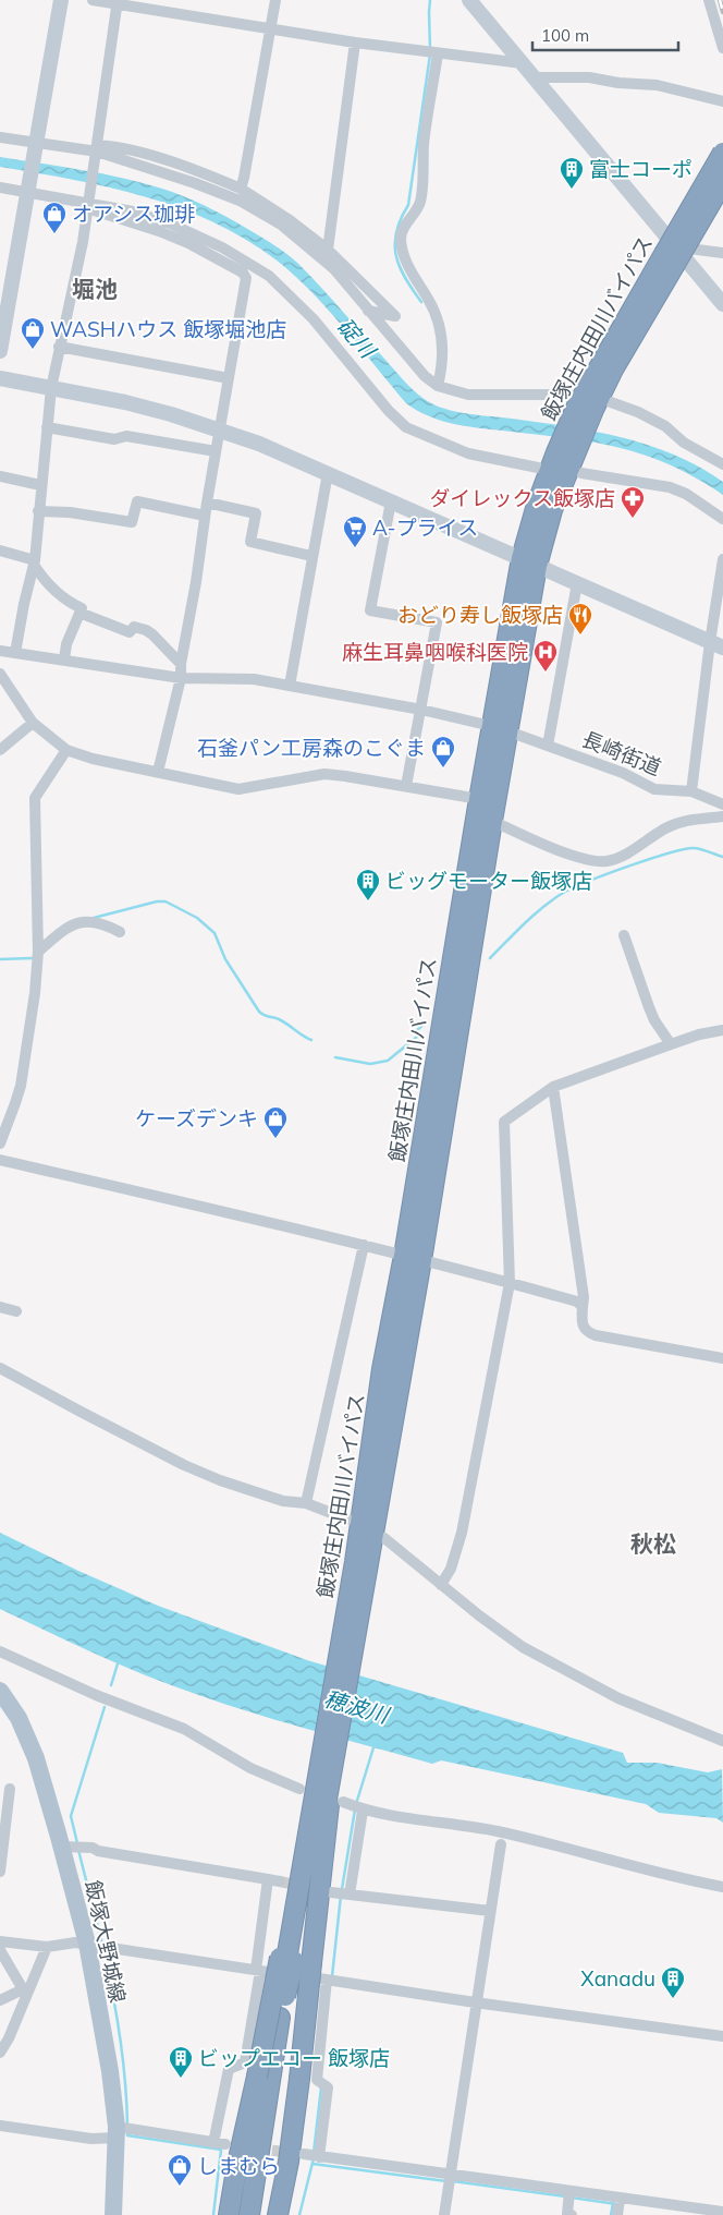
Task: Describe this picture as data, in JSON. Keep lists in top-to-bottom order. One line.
{"streets":{"highway":["飯塚庄内田川バイパス"],"main road":["飯塚大野城線"],"street":["長崎街道"]},"crossings":[["飯塚庄内田川バイパス","長崎街道"]],"districts":["堀池","秋松"],"water":["碇川","穂波川"],"places":{"building":["富士コーポ","ビッグモーター飯塚店","Xanadu","ビップエコー 飯塚店"],"shop":["オアシス珈琲","WASHハウス 飯塚堀池店","石釜パン工房森のこぐま","ケーズデンキ","しまむら"],"pharmacy":["ダイレックス飯塚店"],"supermarket":["A-プライス"],"restaurant":["おどり寿し飯塚店"],"hospital":["麻生耳鼻咽喉科医院"]},"scale_bar":"100 m"}
